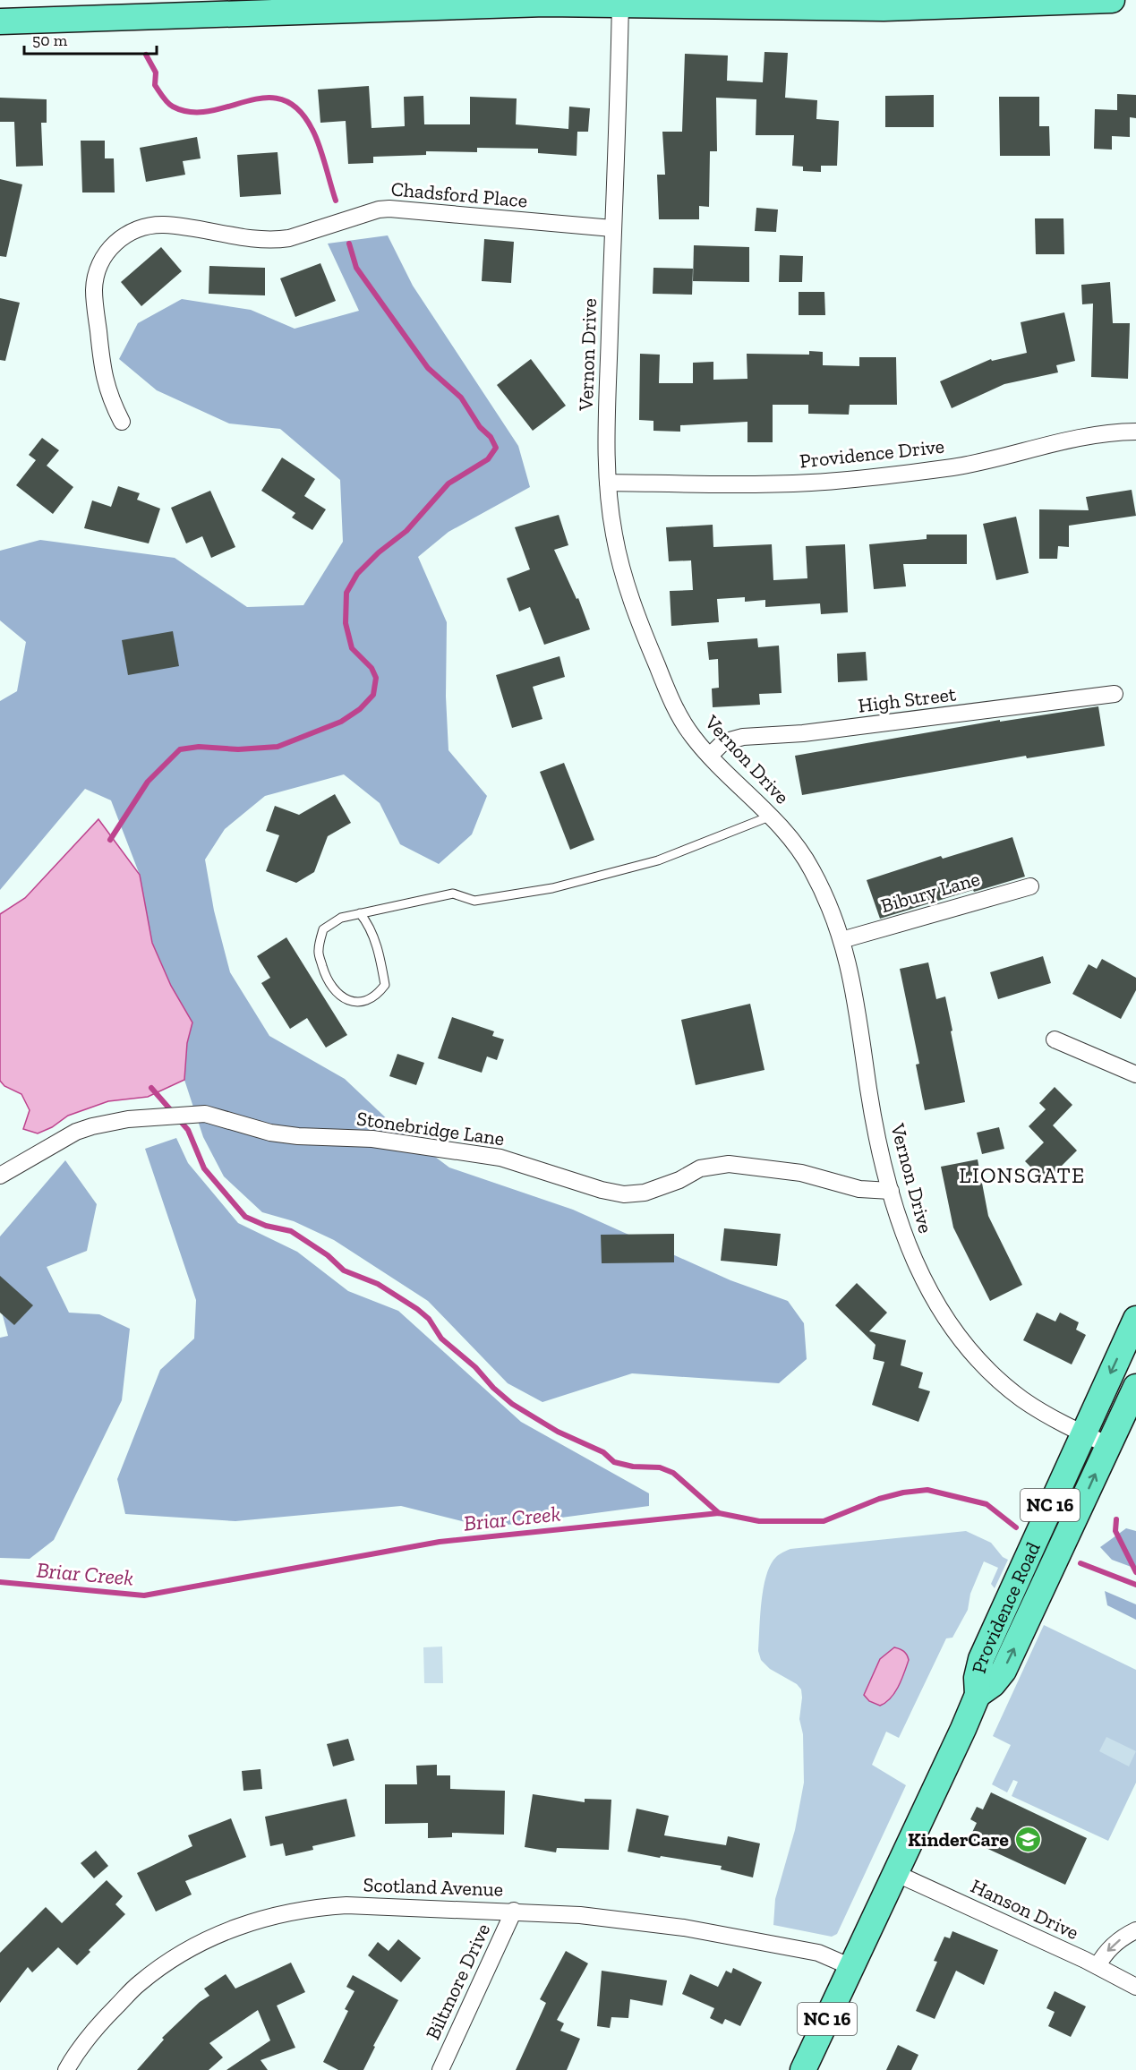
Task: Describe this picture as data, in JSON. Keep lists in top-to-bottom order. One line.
{"streets":{"main road":["NC 16","Providence Road"],"street":["Chadsford Place","Vernon Drive","Providence Drive","High Street","Bibury Lane","Stonebridge Lane","Scotland Avenue","Hanson Drive","Biltmore Drive"]},"crossings":[["Chadsford Place","Vernon Drive"],["Vernon Drive","Providence Drive"],["Vernon Drive","High Street"],["Vernon Drive","Bibury Lane"],["Vernon Drive","Stonebridge Lane"],["Vernon Drive","Providence Road"],["Providence Road","Scotland Avenue"],["Providence Road","Hanson Drive"],["Scotland Avenue","Biltmore Drive"]],"districts":["LIONSGATE"],"water":["Briar Creek"],"places":{"school or university":["KinderCare"]},"scale_bar":"50 m"}
